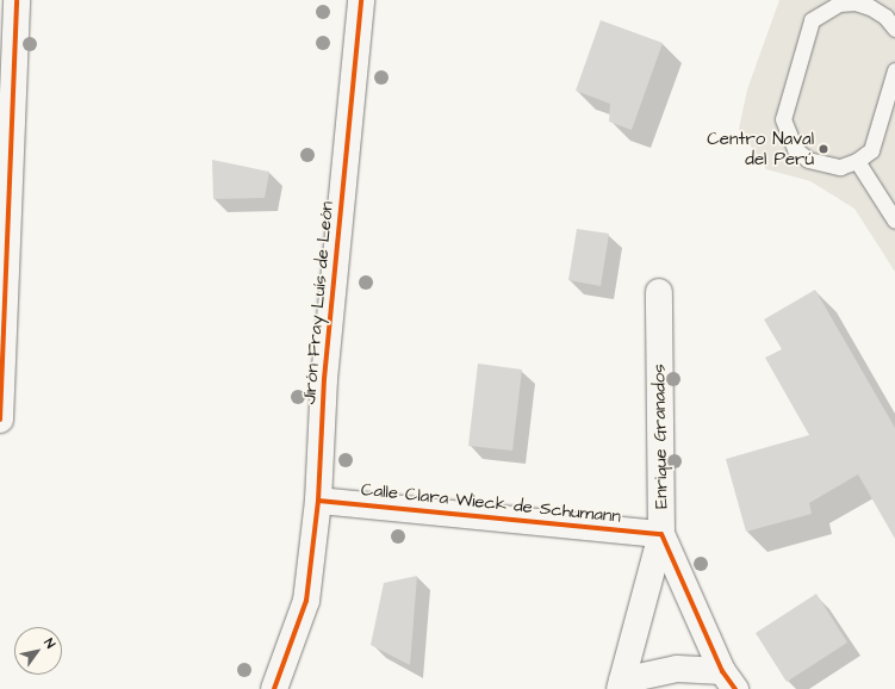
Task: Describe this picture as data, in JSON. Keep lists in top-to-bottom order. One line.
{"streets":{"street":["Jirón Fray Luís de León","Enrique Granados","Calle Clara Wieck de Schumann"]},"crossings":[["Jirón Fray Luís de León","Calle Clara Wieck de Schumann"],["Enrique Granados","Calle Clara Wieck de Schumann"]],"places":["Centro Naval del Perú"],"north":"top right"}
